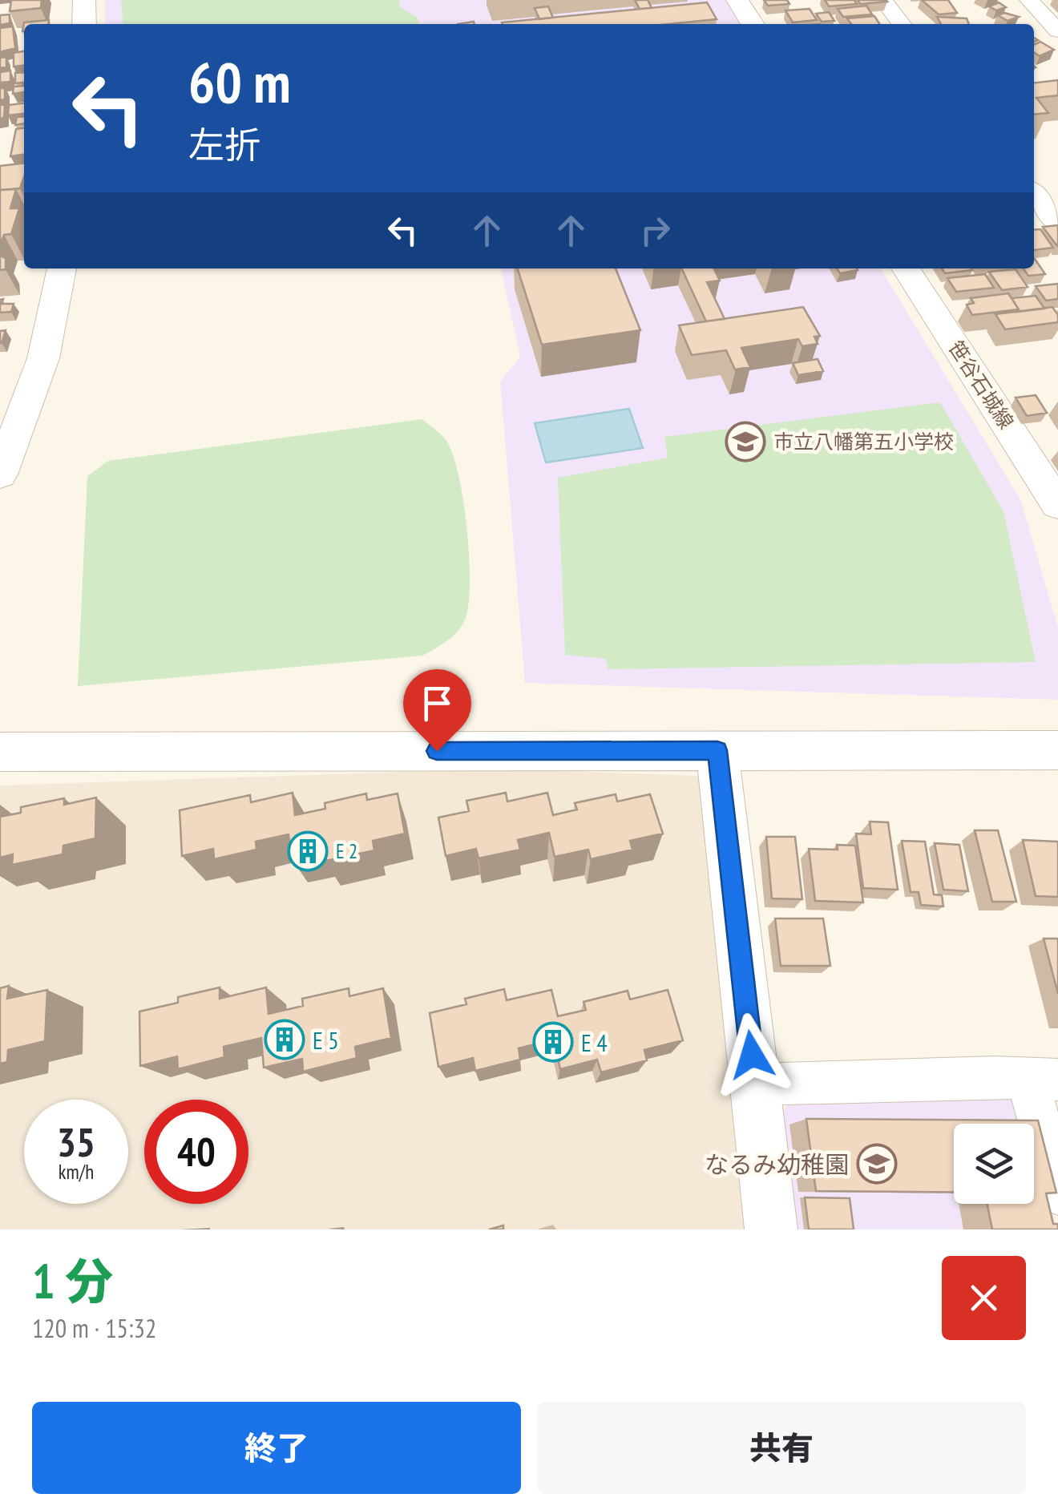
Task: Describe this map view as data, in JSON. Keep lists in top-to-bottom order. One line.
{"streets":{"street":["笹谷石城線"]},"places":{"school or university":["市立八幡第五小学校","なるみ幼稚園"],"building":["E 2","E 5","E 4"]},"page":{"turn":["60 m","左折"],"speed":"35 km/h","limit":"40","heading":["1 分","120 m · 15:32"],"buttons":["終了","共有"]}}
